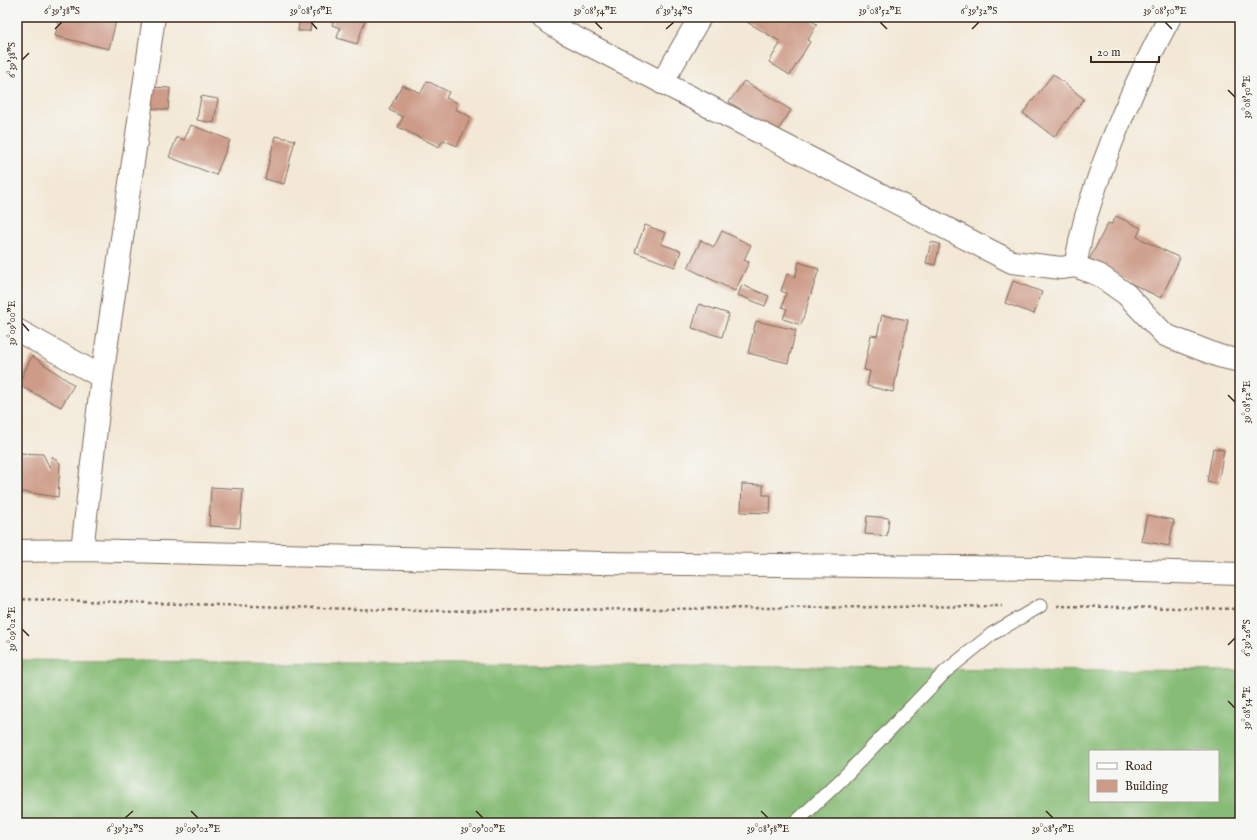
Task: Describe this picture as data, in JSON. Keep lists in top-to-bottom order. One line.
{"legend":["Road","Building"],"scale_bar":"20 m","coordinates":["6°39'38\"S","39°08'56\"E","39°08'54\"E","6°39'34\"S","39°08'52\"E","6°39'32\"S","39°08'50\"E","39°09'00\"E","39°09'02\"E","6°39'26\"S","39°08'58\"E"]}
